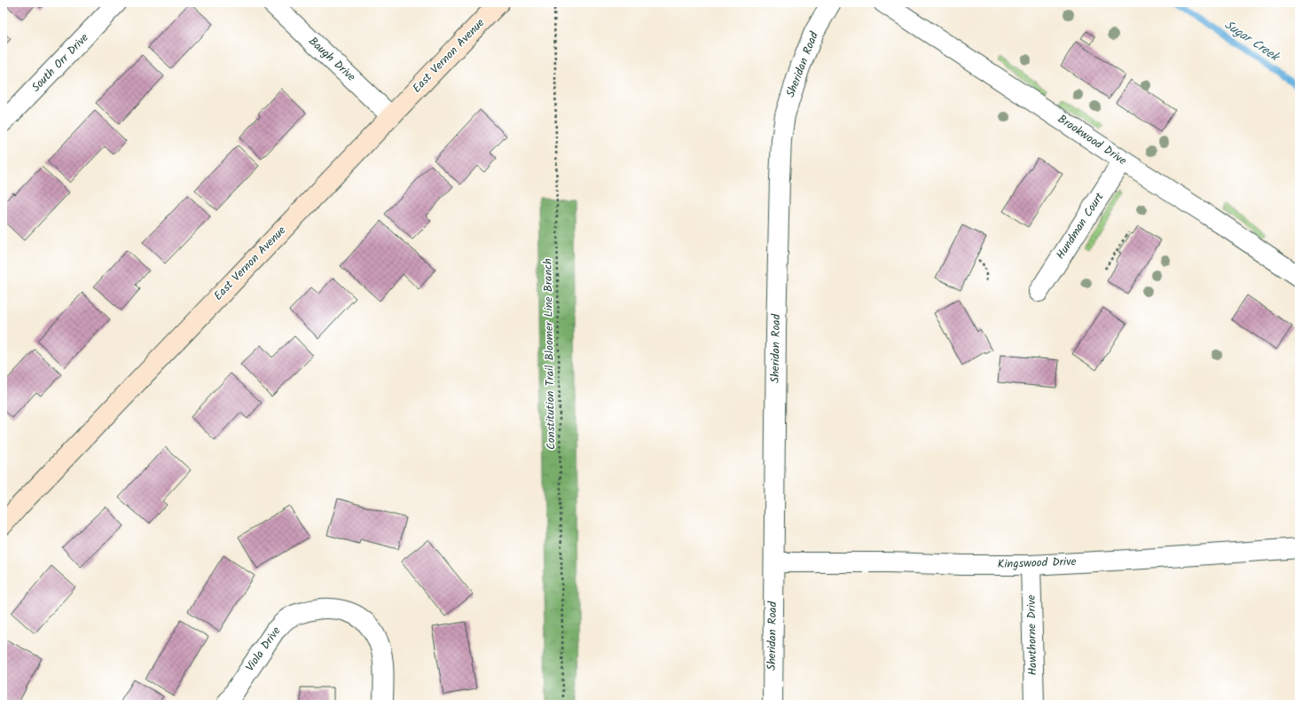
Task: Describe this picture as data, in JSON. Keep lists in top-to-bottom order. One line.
{"streets":{"main road":["East Vernon Avenue"],"street":["Baugh Drive","South Orr Drive","Sheridan Road","Brookwood Drive","Hundman Court","Kingswood Drive","Hawthorne Drive","Viola Drive"],"path":["Constitution Trail Bloomer Line Branch"]},"crossings":[["East Vernon Avenue","Baugh Drive"],["Sheridan Road","Kingswood Drive"],["Brookwood Drive","Hundman Court"],["Kingswood Drive","Hawthorne Drive"]],"water":["Sugar Creek"]}
